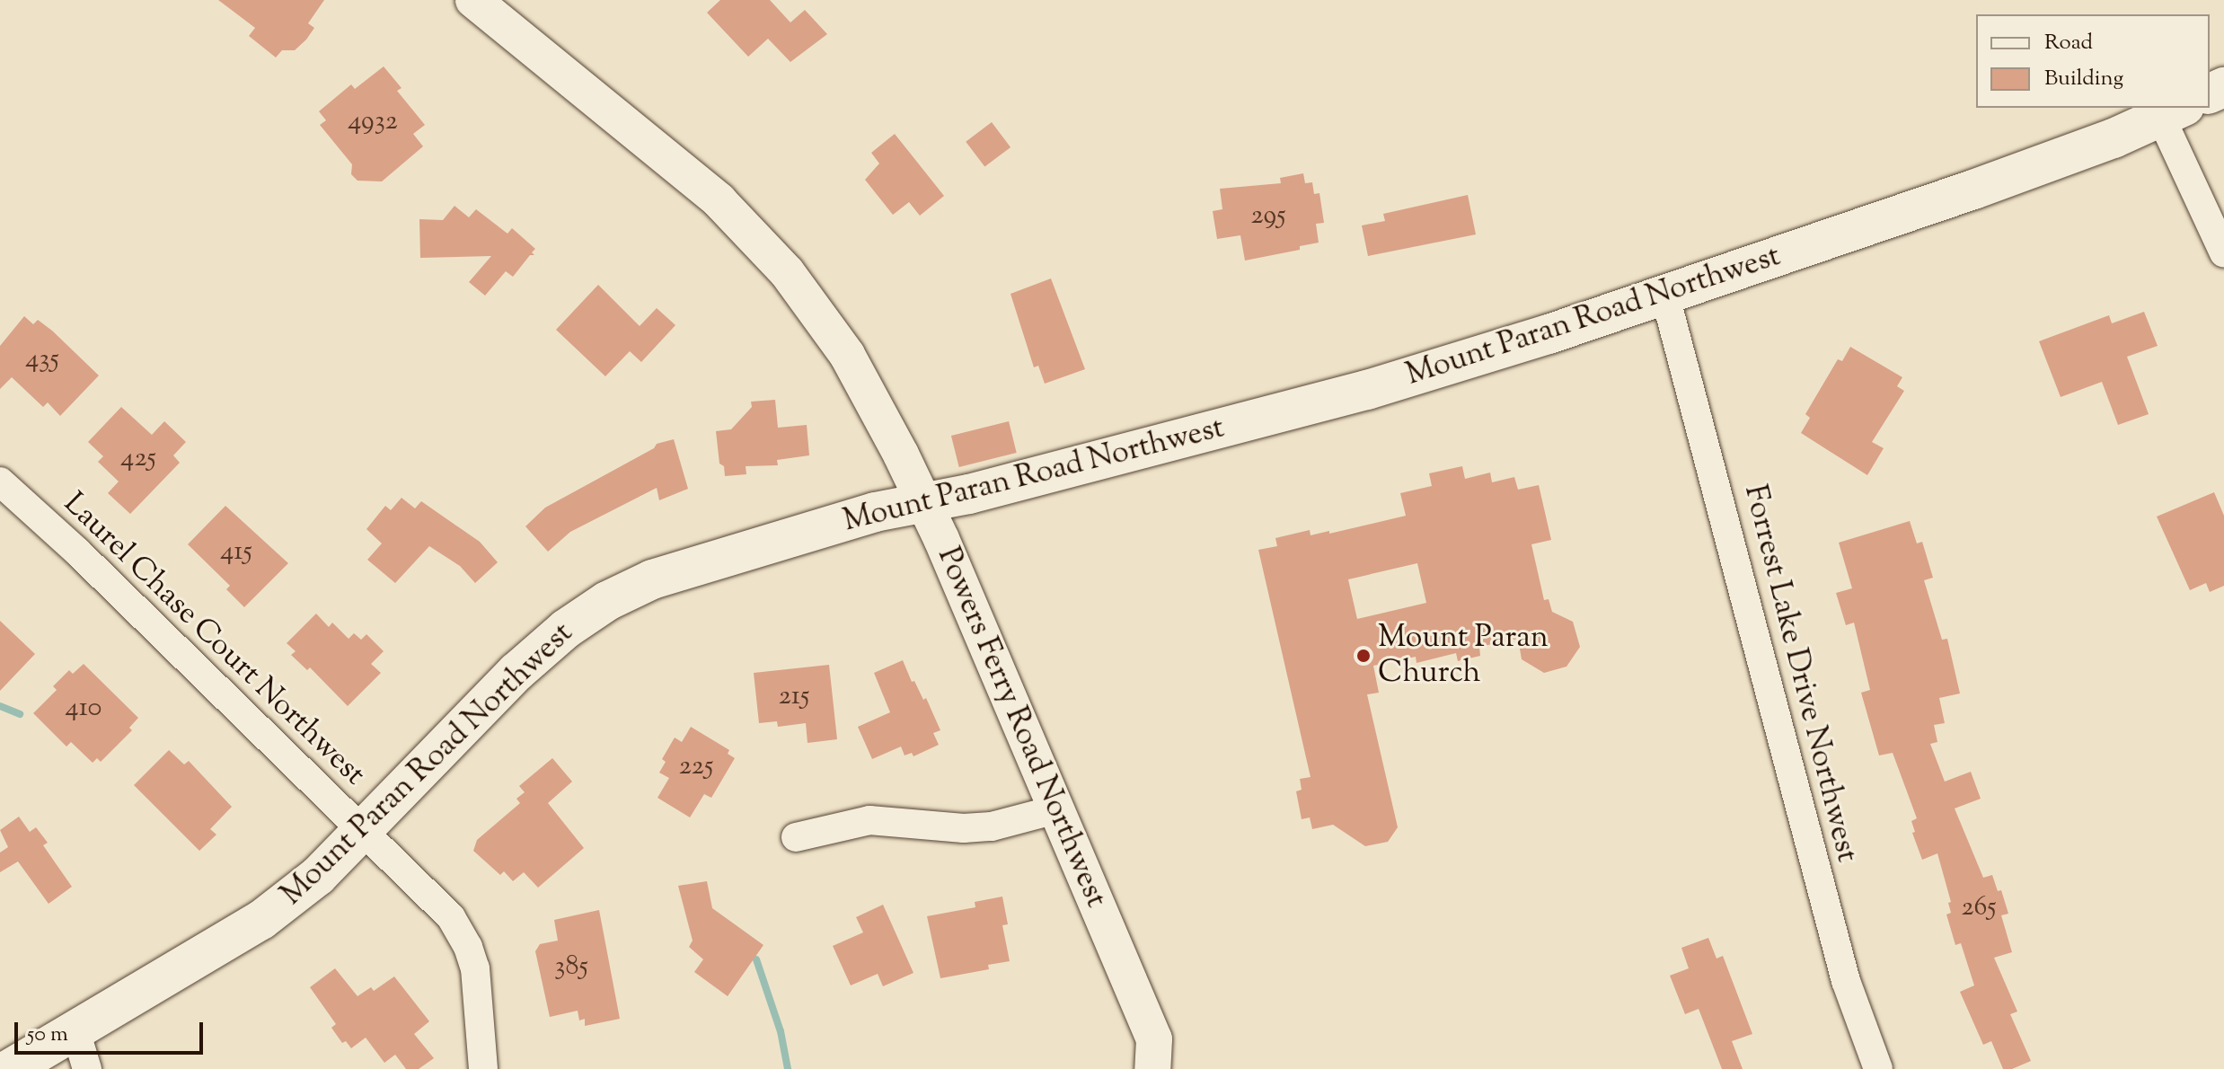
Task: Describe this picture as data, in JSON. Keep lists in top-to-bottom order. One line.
{"streets":{"main road":["Mount Paran Road Northwest"],"street":["Laurel Chase Court Northwest","Forrest Lake Drive Northwest","Powers Ferry Road Northwest"]},"crossings":[["Mount Paran Road Northwest","Laurel Chase Court Northwest"],["Mount Paran Road Northwest","Forrest Lake Drive Northwest"],["Mount Paran Road Northwest","Powers Ferry Road Northwest"]],"places":["Mount Paran Church"],"house_numbers":["4932","295","435","425","415","215","410","225","265","385"],"legend":["Road","Building"],"scale_bar":"50 m"}
